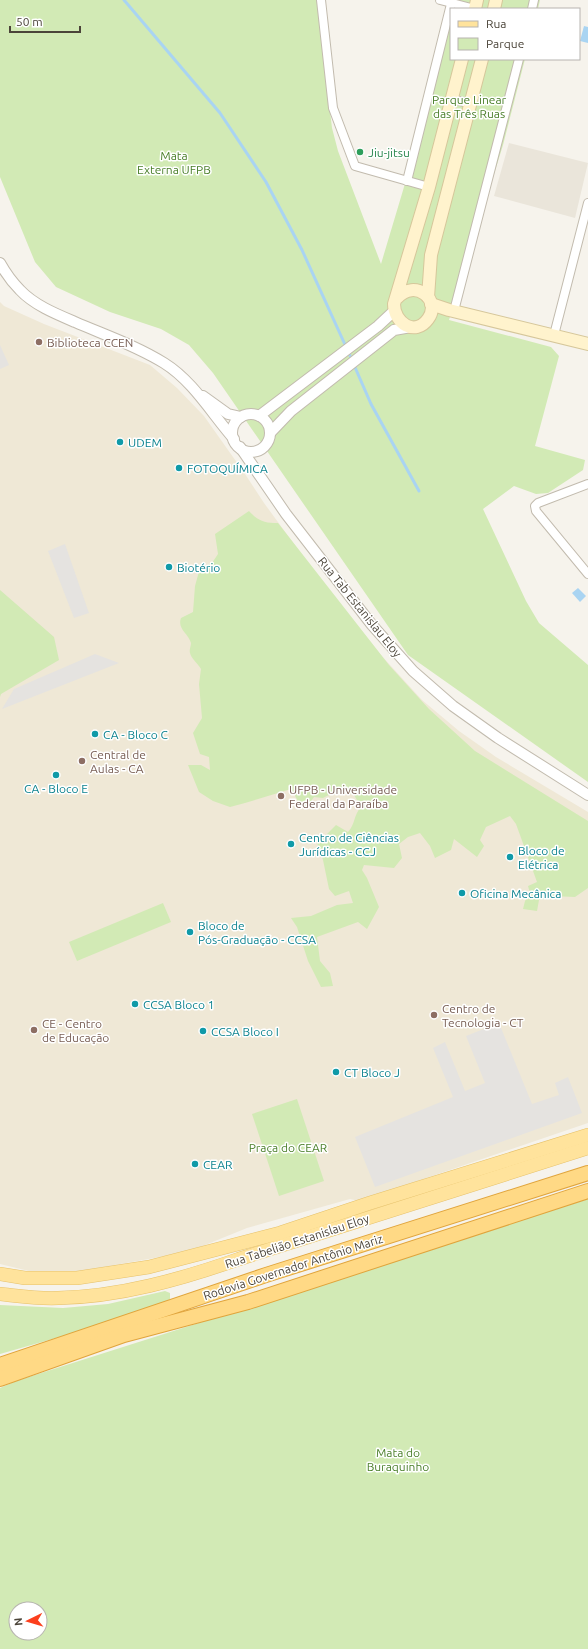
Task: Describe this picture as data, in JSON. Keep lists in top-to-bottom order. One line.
{"streets":{"highway":["Rodovia Governador Antônio Mariz"],"main road":["Rua Tabelião Estanislau Eloy"],"street":["Rua Tab Estanislau Eloy"]},"parks":["Parque Linear das Três Ruas","Mata Externa UFPB","Praça do CEAR","Mata do Buraquinho"],"places":["Jiu-jitsu","Biblioteca CCEN","UDEM","FOTOQUÍMICA","Biotério","CA - Bloco C","Central de Aulas - CA","CA - Bloco E","UFPB - Universidade Federal da Paraíba","Centro de Ciências Jurídicas - CCJ","Bloco de Elétrica","Oficina Mecânica","Bloco de Pós-Graduação - CCSA","CCSA Bloco 1","Centro de Tecnologia - CT","CE - Centro de Educação","CCSA Bloco I","CT Bloco J","CEAR"],"legend":["Rua","Parque"],"scale_bar":"50 m","north":"left"}
